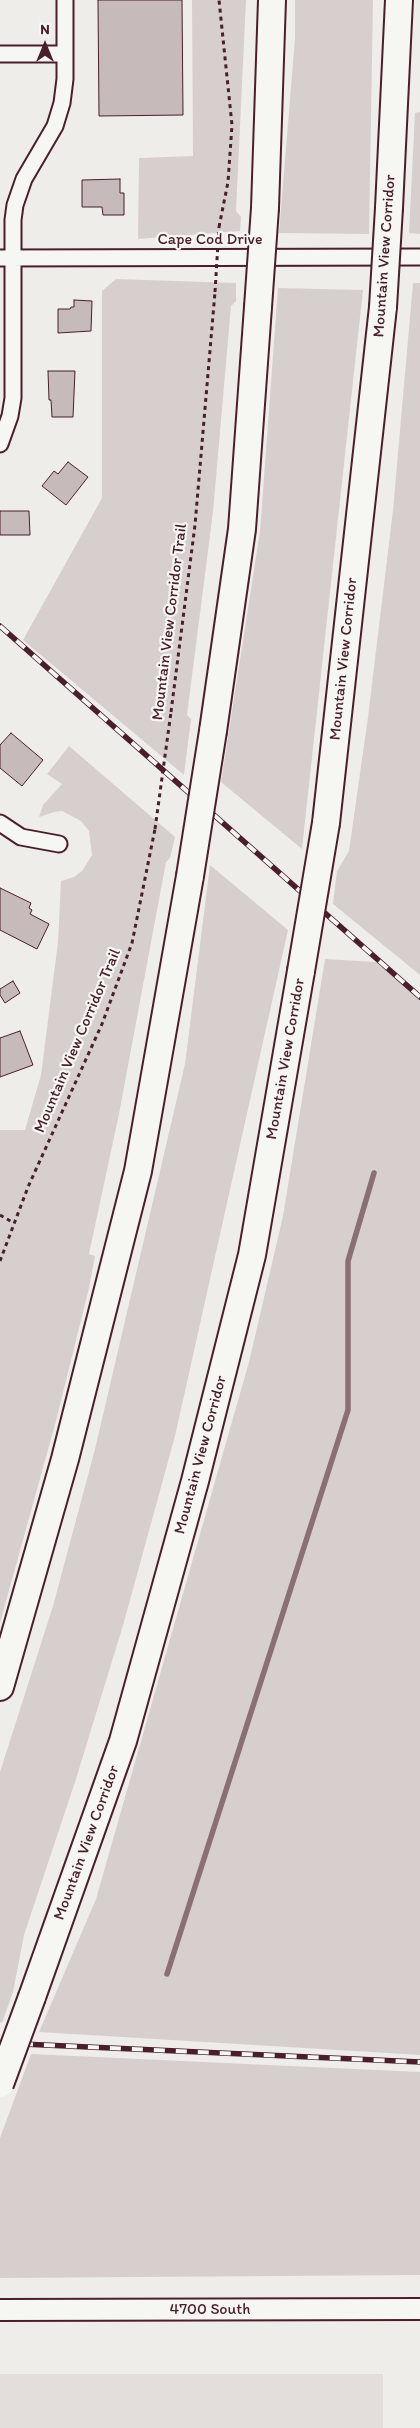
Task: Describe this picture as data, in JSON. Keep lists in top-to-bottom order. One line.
{"streets":{"highway":["Mountain View Corridor"],"street":["Cape Cod Drive","4700 South"],"path":["Mountain View Corridor Trail"]},"north":"top"}
